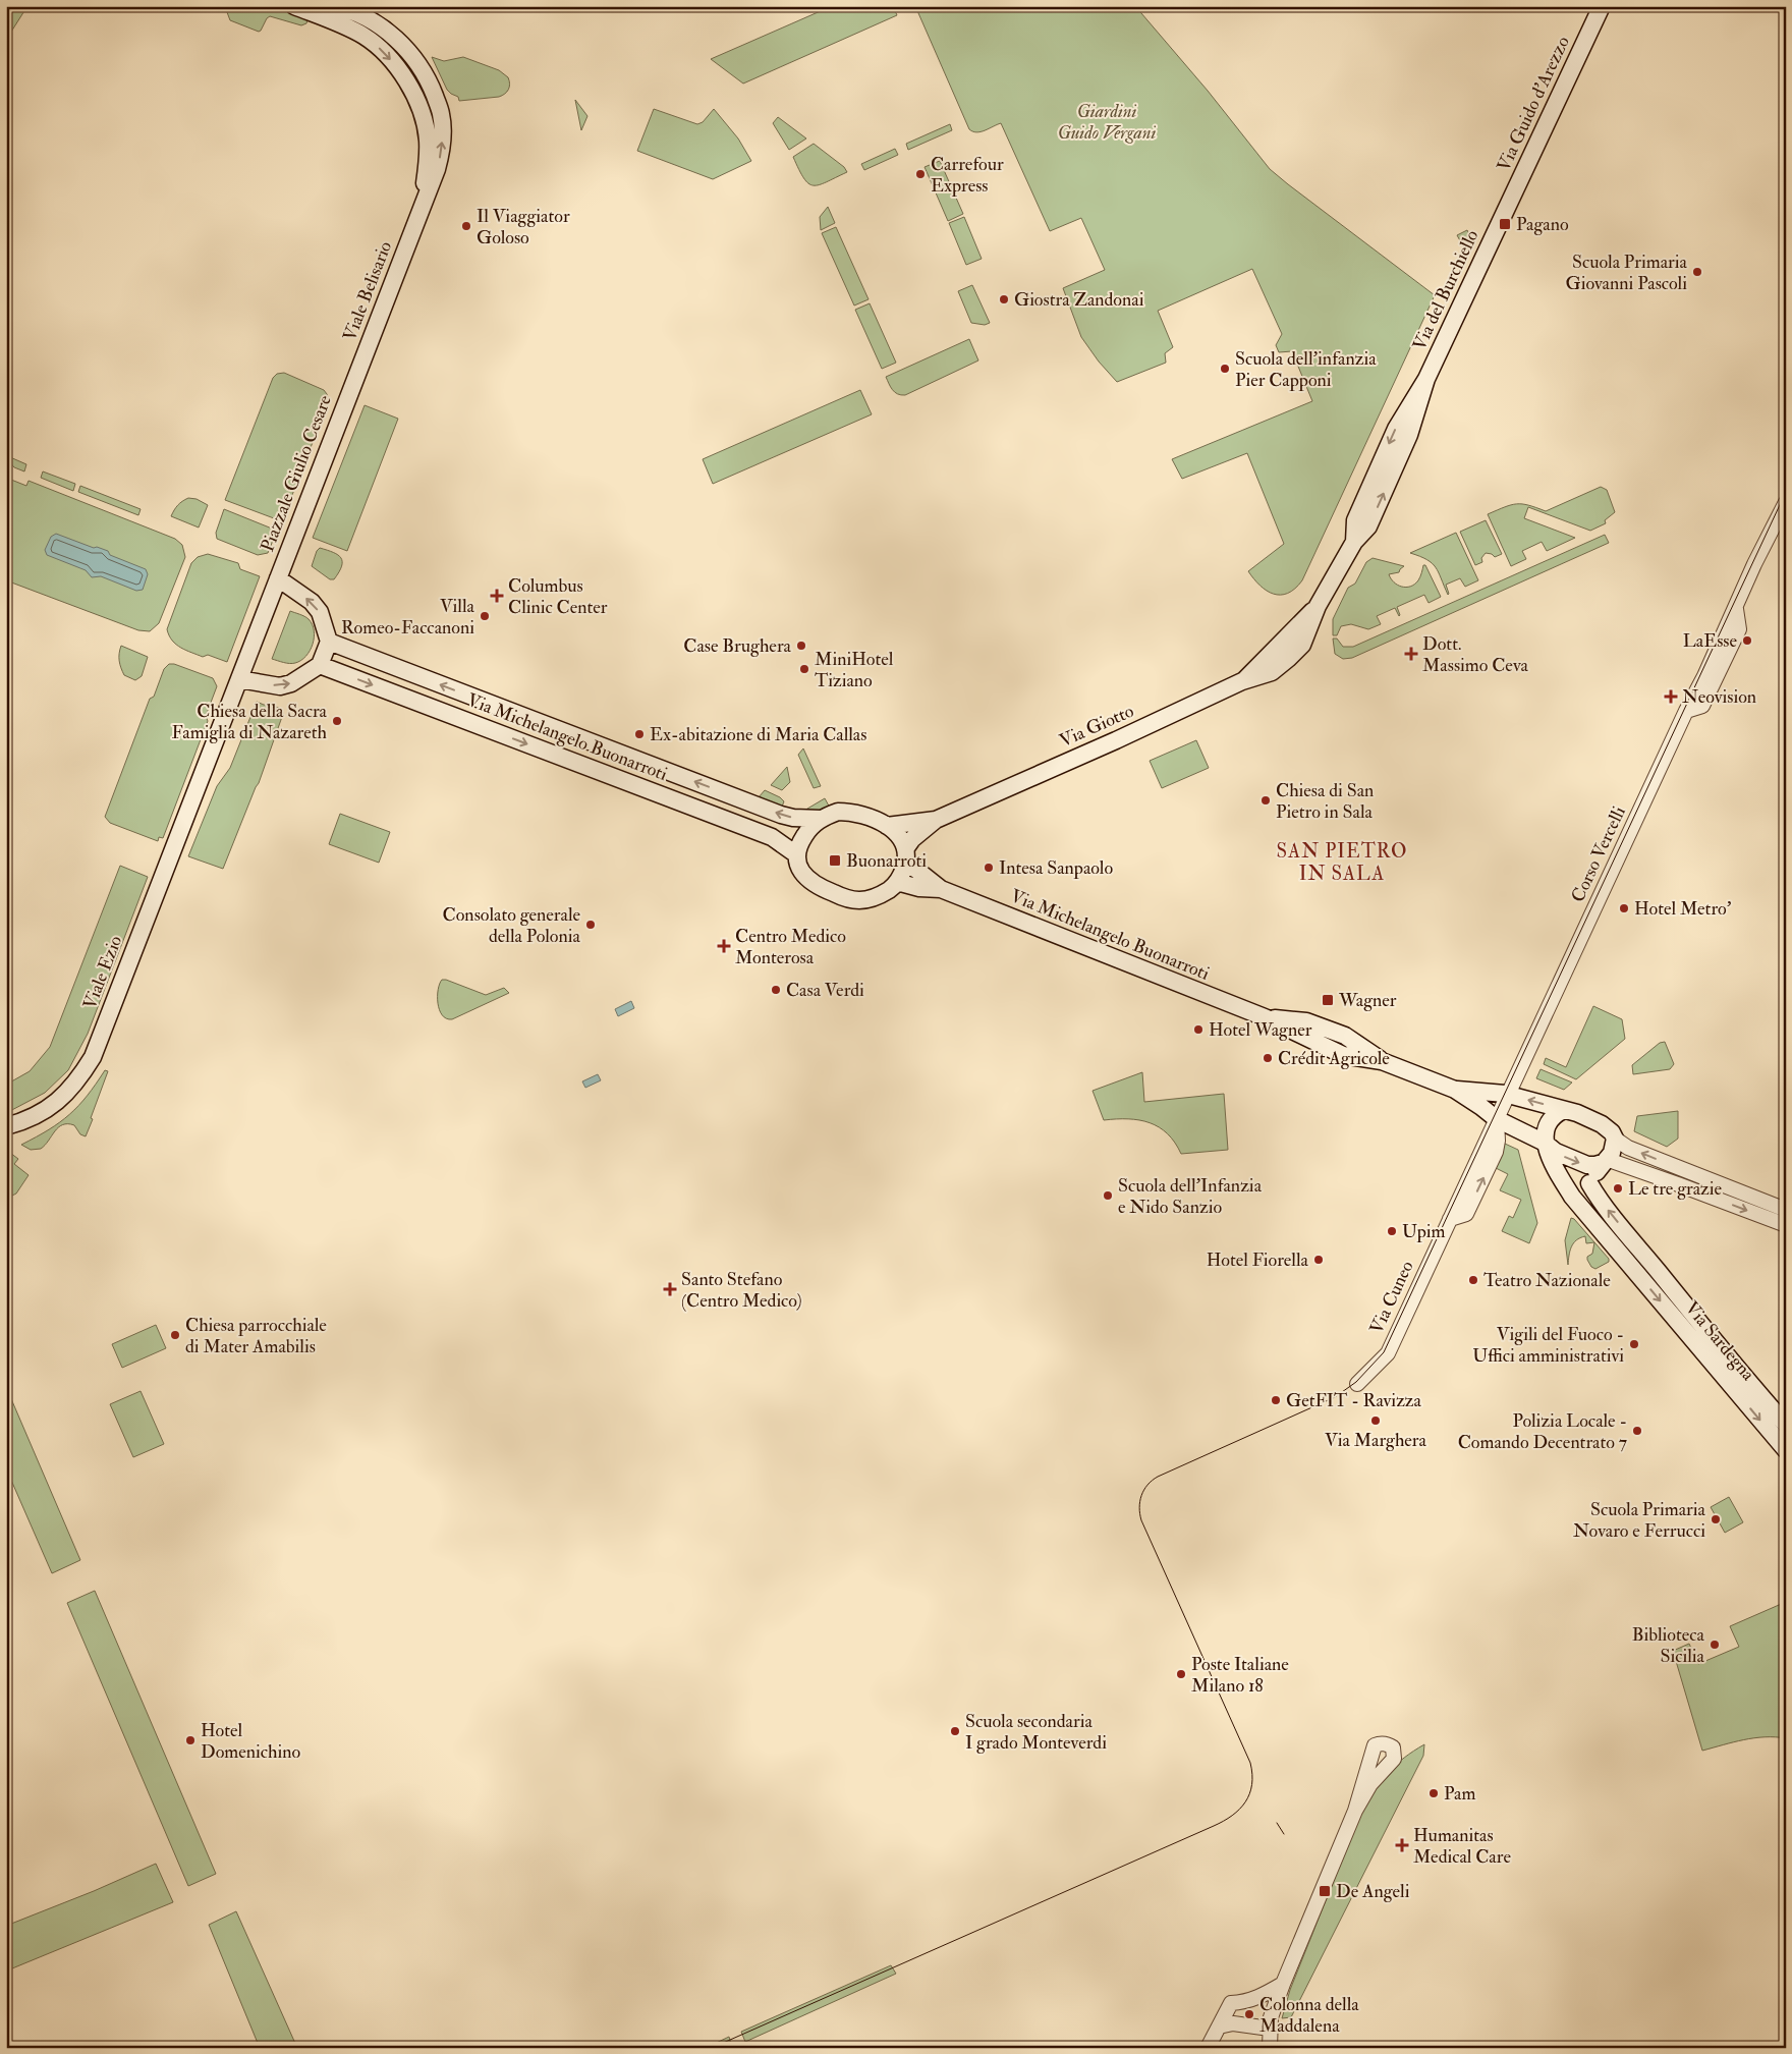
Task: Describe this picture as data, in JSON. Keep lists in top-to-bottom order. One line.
{"streets":{"main road":["Via Guido d'Arezzo","Via del Burchiello","Viale Belisario","Piazzale Giulio Cesare","Via Giotto","Via Michelangelo Buonarroti","Viale Ezio","Via Sardegna"],"street":["Corso Vercelli","Via Cuneo"]},"crossings":[["Via Guido d'Arezzo","Via del Burchiello"],["Via del Burchiello","Via Giotto"],["Viale Belisario","Piazzale Giulio Cesare"],["Piazzale Giulio Cesare","Via Michelangelo Buonarroti"],["Piazzale Giulio Cesare","Viale Ezio"],["Via Michelangelo Buonarroti","Corso Vercelli"],["Via Michelangelo Buonarroti","Via Cuneo"],["Via Michelangelo Buonarroti","Via Sardegna"],["Corso Vercelli","Via Cuneo"]],"districts":["SAN PIETRO IN SALA"],"parks":["Giardini Guido Vergani"],"places":{"other":["Carrefour Express","Il Viaggiator Goloso","Scuola Primaria Giovanni Pascoli","Giostra Zandonai","Scuola dell'infanzia Pier Capponi","Villa Romeo-Faccanoni","LaEsse","Case Brughera","MiniHotel Tiziano","Chiesa della Sacra Famiglia di Nazareth","Ex-abitazione di Maria Callas","Chiesa di San Pietro in Sala","Intesa Sanpaolo","Hotel Metro'","Consolato generale della Polonia","Casa Verdi","Hotel Wagner","Crédit Agricole","Le tre grazie","Scuola dell'Infanzia e Nido Sanzio","Upim","Hotel Fiorella","Teatro Nazionale","Chiesa parrocchiale di Mater Amabilis","Vigili del Fuoco - Uffici amministrativi","GetFIT - Ravizza","Via Marghera","Polizia Locale - Comando Decentrato 7","Scuola Primaria Novaro e Ferrucci","Biblioteca Sicilia","Poste Italiane Milano 18","Scuola secondaria I grado Monteverdi","Hotel Domenichino","Pam","Colonna della Maddalena"],"transit":["Pagano","Buonarroti","Wagner","De Angeli"],"health":["Columbus Clinic Center","Dott. Massimo Ceva","Neovision","Centro Medico Monterosa","Santo Stefano (Centro Medico)","Humanitas Medical Care"]}}
